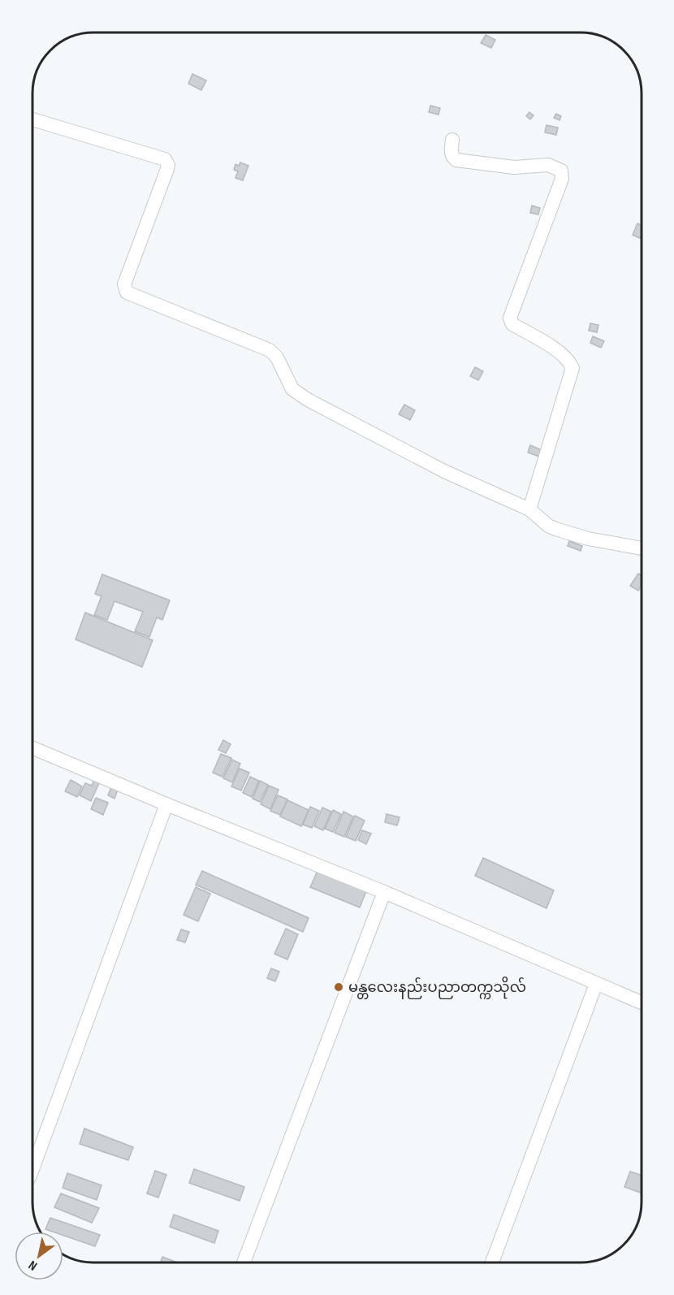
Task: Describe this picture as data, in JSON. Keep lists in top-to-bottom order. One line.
{"places":["မန္တလေးနည်းပညာတက္ကသိုလ်"],"north":"bottom left"}
